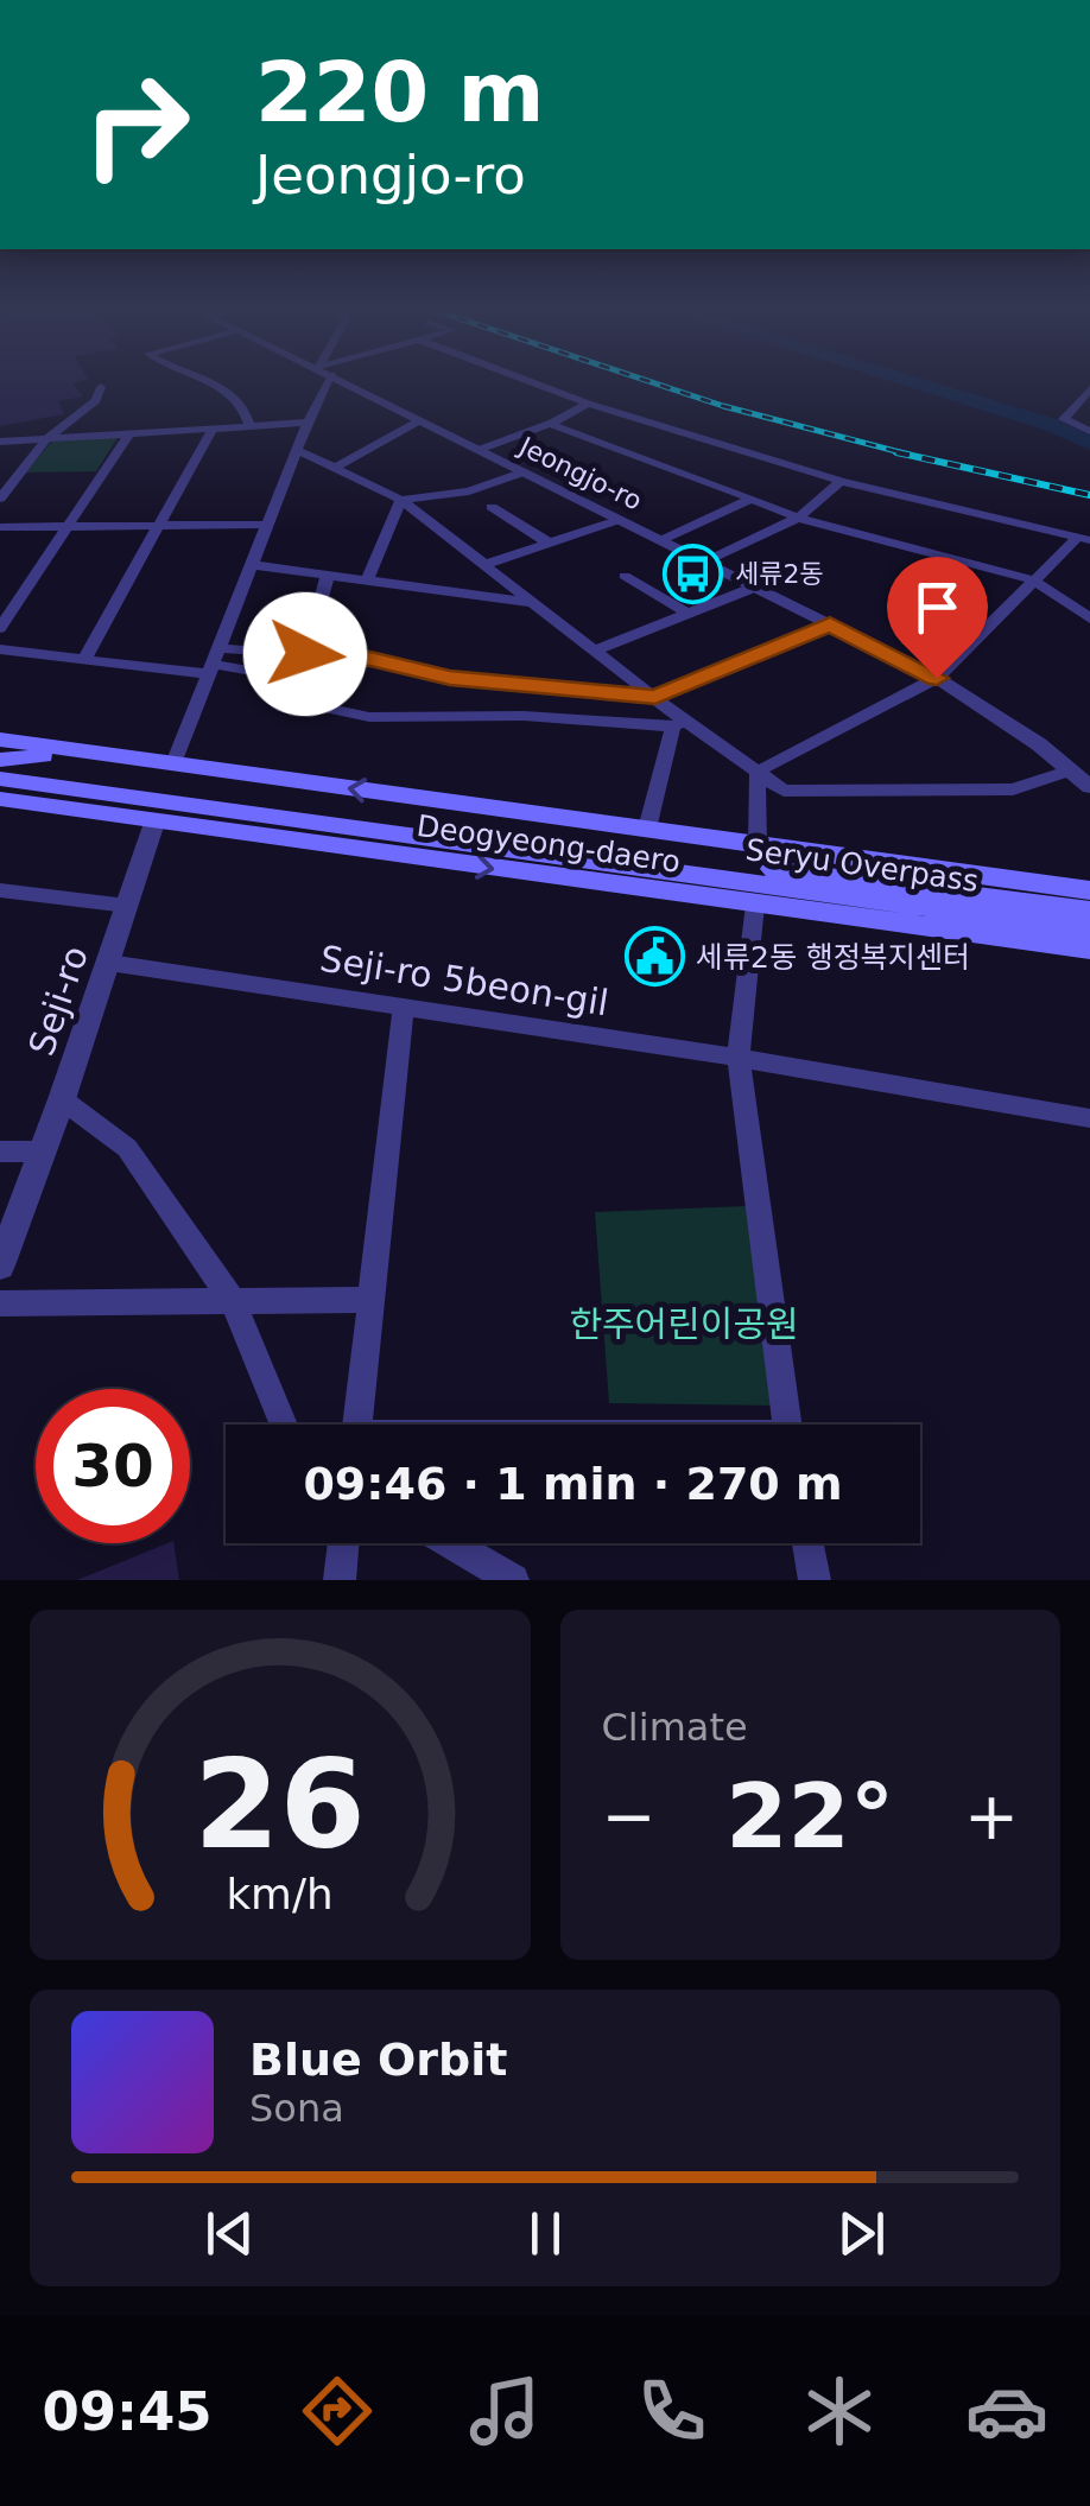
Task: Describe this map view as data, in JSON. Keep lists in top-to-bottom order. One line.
{"streets":{"main road":["Deogyeong-daero","Seryu Overpass"],"street":["Jeongjo-ro","Seji-ro 5beon-gil","Seji-ro"]},"crossings":[["Deogyeong-daero","Seryu Overpass"],["Deogyeong-daero","Seji-ro"],["Seji-ro 5beon-gil","Seji-ro"]],"parks":["한주어린이공원"],"places":{"bus stop":["세류2동"],"public building":["세류2동 행정복지센터"]},"page":{"turn":["220 m","Jeongjo-ro"],"limit":"30","trip":"09:46 · 1 min · 270 m","tile":"Climate","heat":["−","22°","+"],"song":["Blue Orbit","Sona"],"tabs":"09:45","gauge":["26","km/h"]}}
